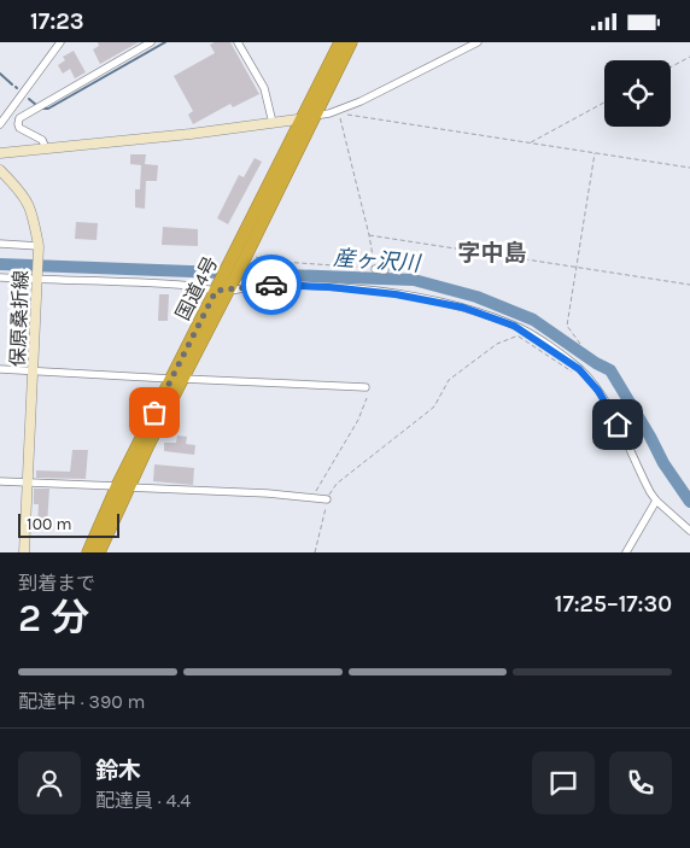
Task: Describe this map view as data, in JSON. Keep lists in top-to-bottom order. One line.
{"streets":{"highway":["国道4号"],"main road":["保原桑折線"]},"districts":["字中島"],"water":["産ヶ沢川"],"scale_bar":"100 m","page":{"status":"17:23","scale":"100 m","heading":["2 分","到着まで","17:25–17:30"],"panel":["鈴木","配達員 · 4.4"],"bar":"配達中 · 390 m"}}
